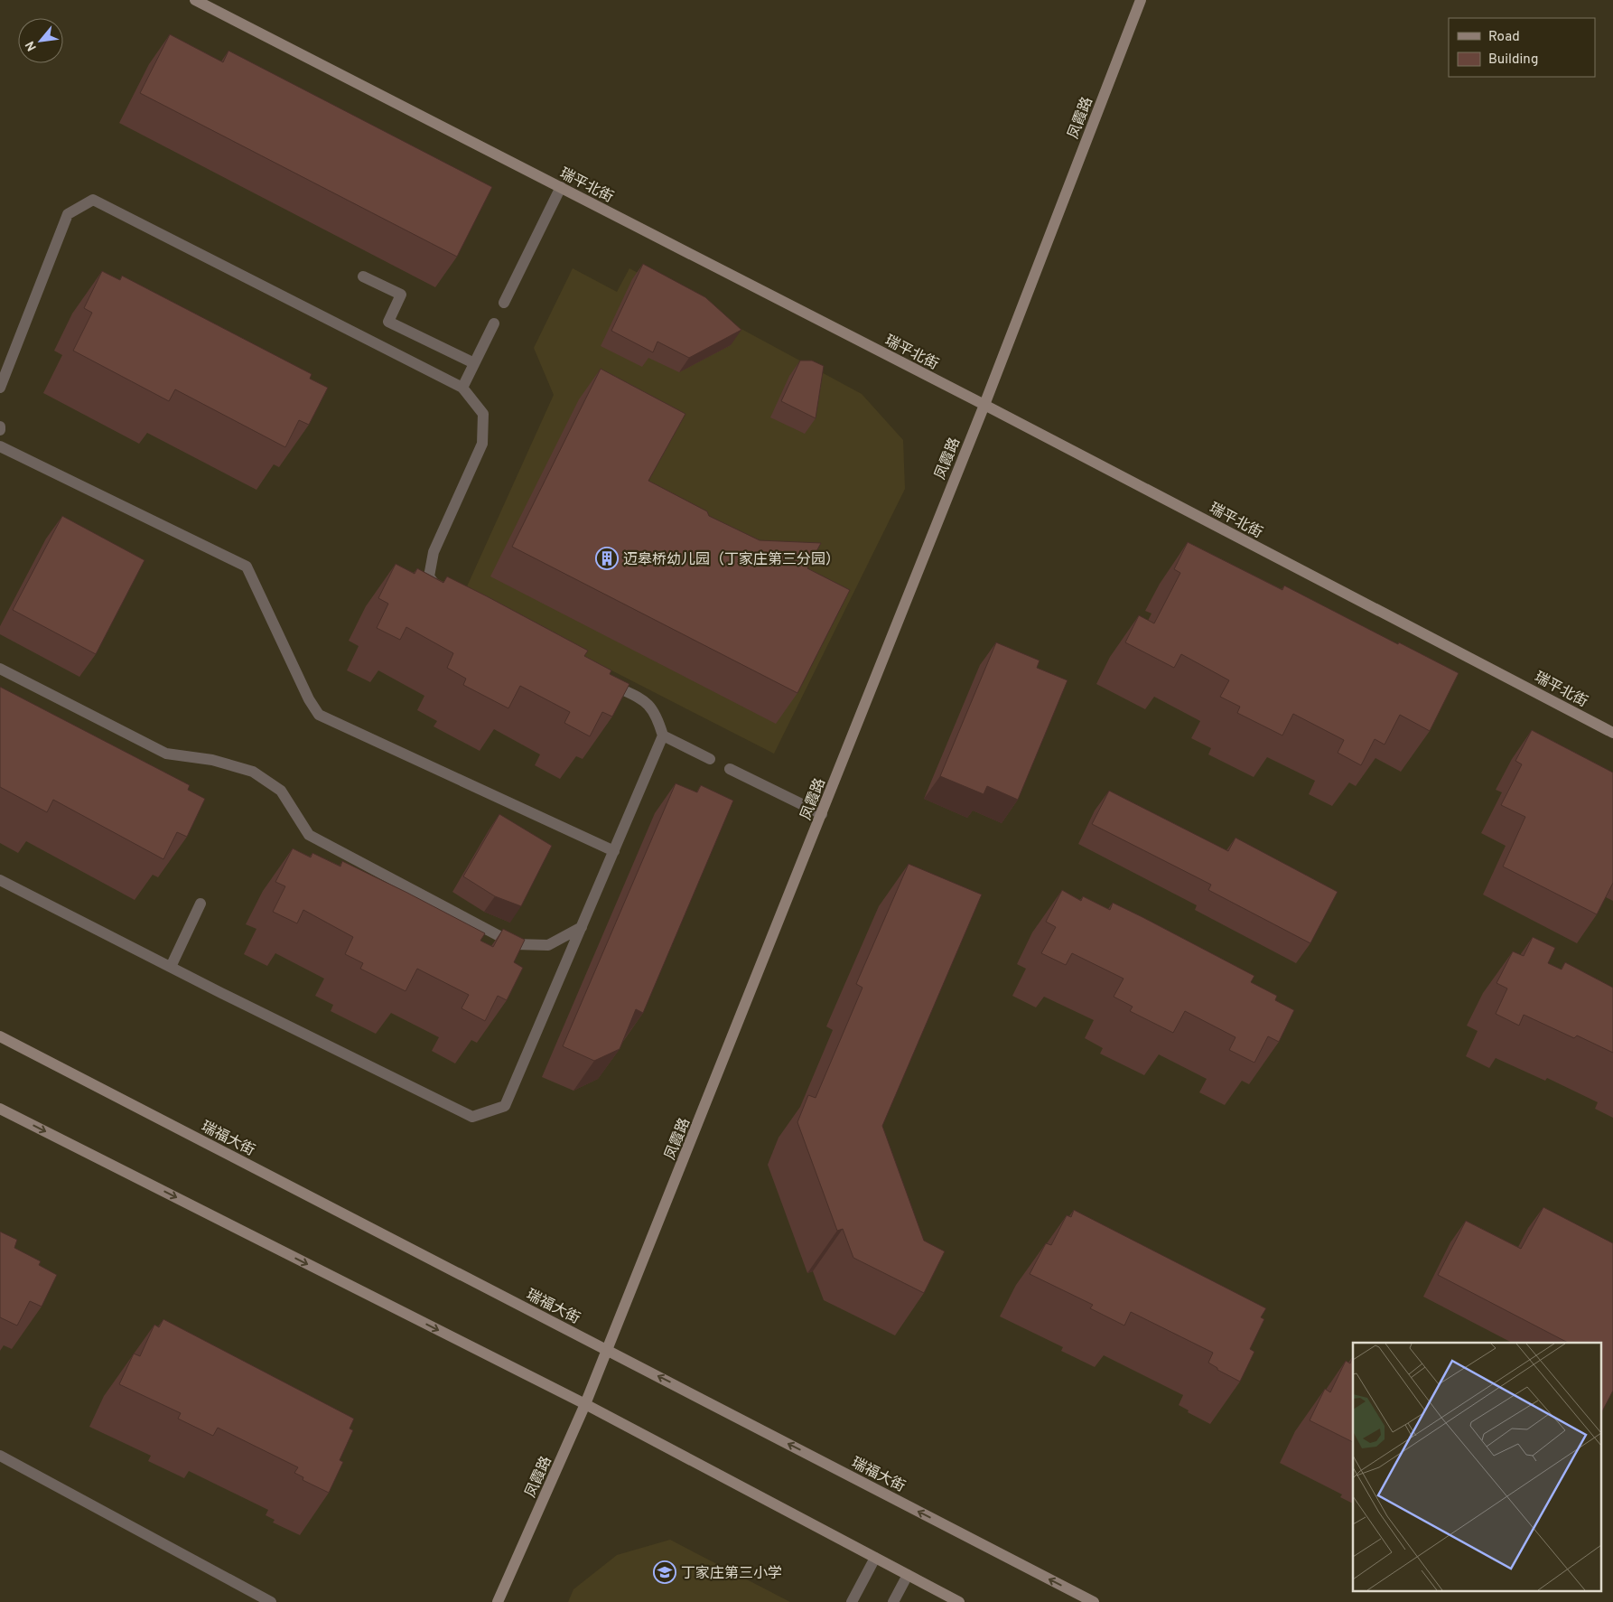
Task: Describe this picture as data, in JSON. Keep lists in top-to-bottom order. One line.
{"streets":{"street":["凤霞路","瑞平北街","瑞福大街"]},"crossings":[["凤霞路","瑞平北街"],["凤霞路","瑞福大街"]],"places":{"building":["迈皋桥幼儿园（丁家庄第三分园）"],"school or university":["丁家庄第三小学"]},"legend":["Road","Building"],"north":"bottom left"}
